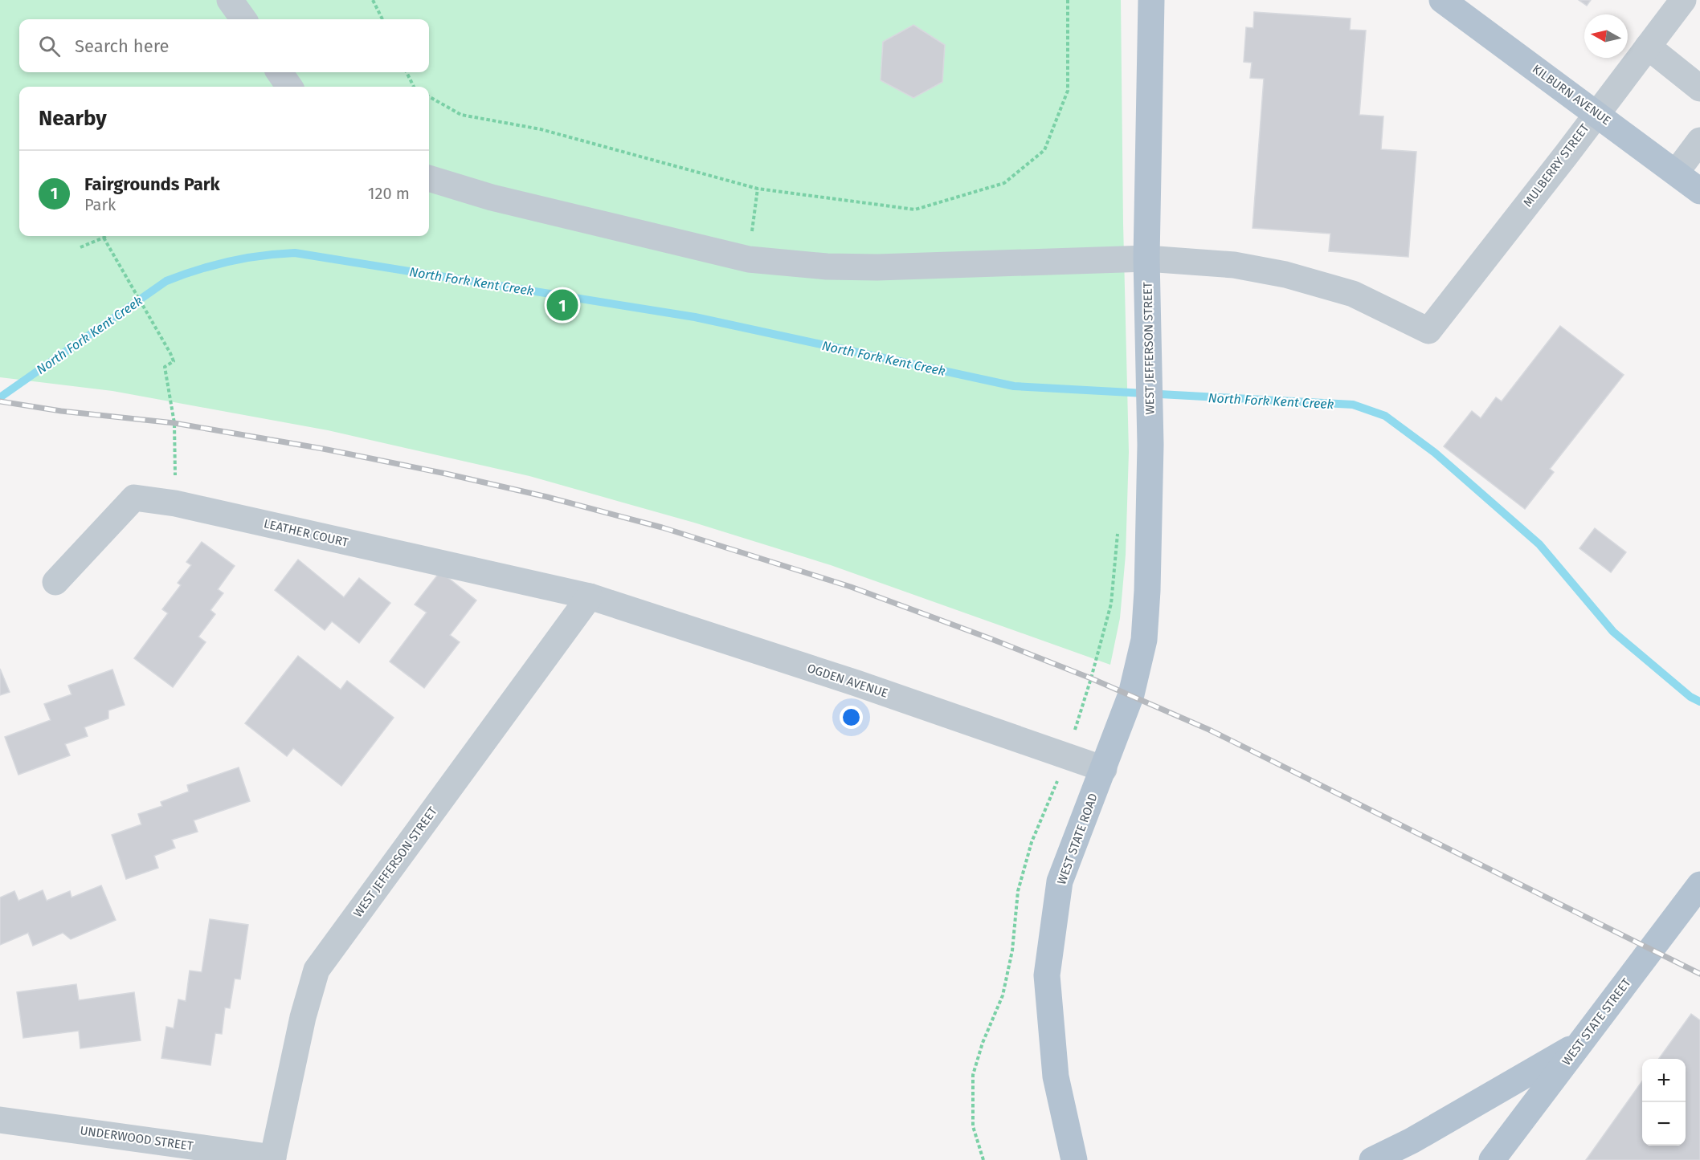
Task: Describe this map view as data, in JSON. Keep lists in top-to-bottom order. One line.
{"streets":{"main road":["KILBURN AVENUE","WEST JEFFERSON STREET","WEST STATE ROAD","WEST STATE STREET"],"street":["MULBERRY STREET","LEATHER COURT","OGDEN AVENUE","UNDERWOOD STREET"]},"crossings":[["KILBURN AVENUE","MULBERRY STREET"],["MULBERRY STREET","WEST JEFFERSON STREET"],["WEST JEFFERSON STREET","LEATHER COURT"],["WEST JEFFERSON STREET","OGDEN AVENUE"],["WEST JEFFERSON STREET","WEST STATE ROAD"],["WEST JEFFERSON STREET","UNDERWOOD STREET"],["LEATHER COURT","OGDEN AVENUE"],["OGDEN AVENUE","WEST STATE ROAD"]],"water":["North Fork Kent Creek"],"north":"left","page":{"search":"Search here","heading":"Nearby","list":[{"mark":"1","name":"Fairgrounds Park","note":"Park","value":"120 m"}],"pins":"1","map_buttons":["+","−"]}}
